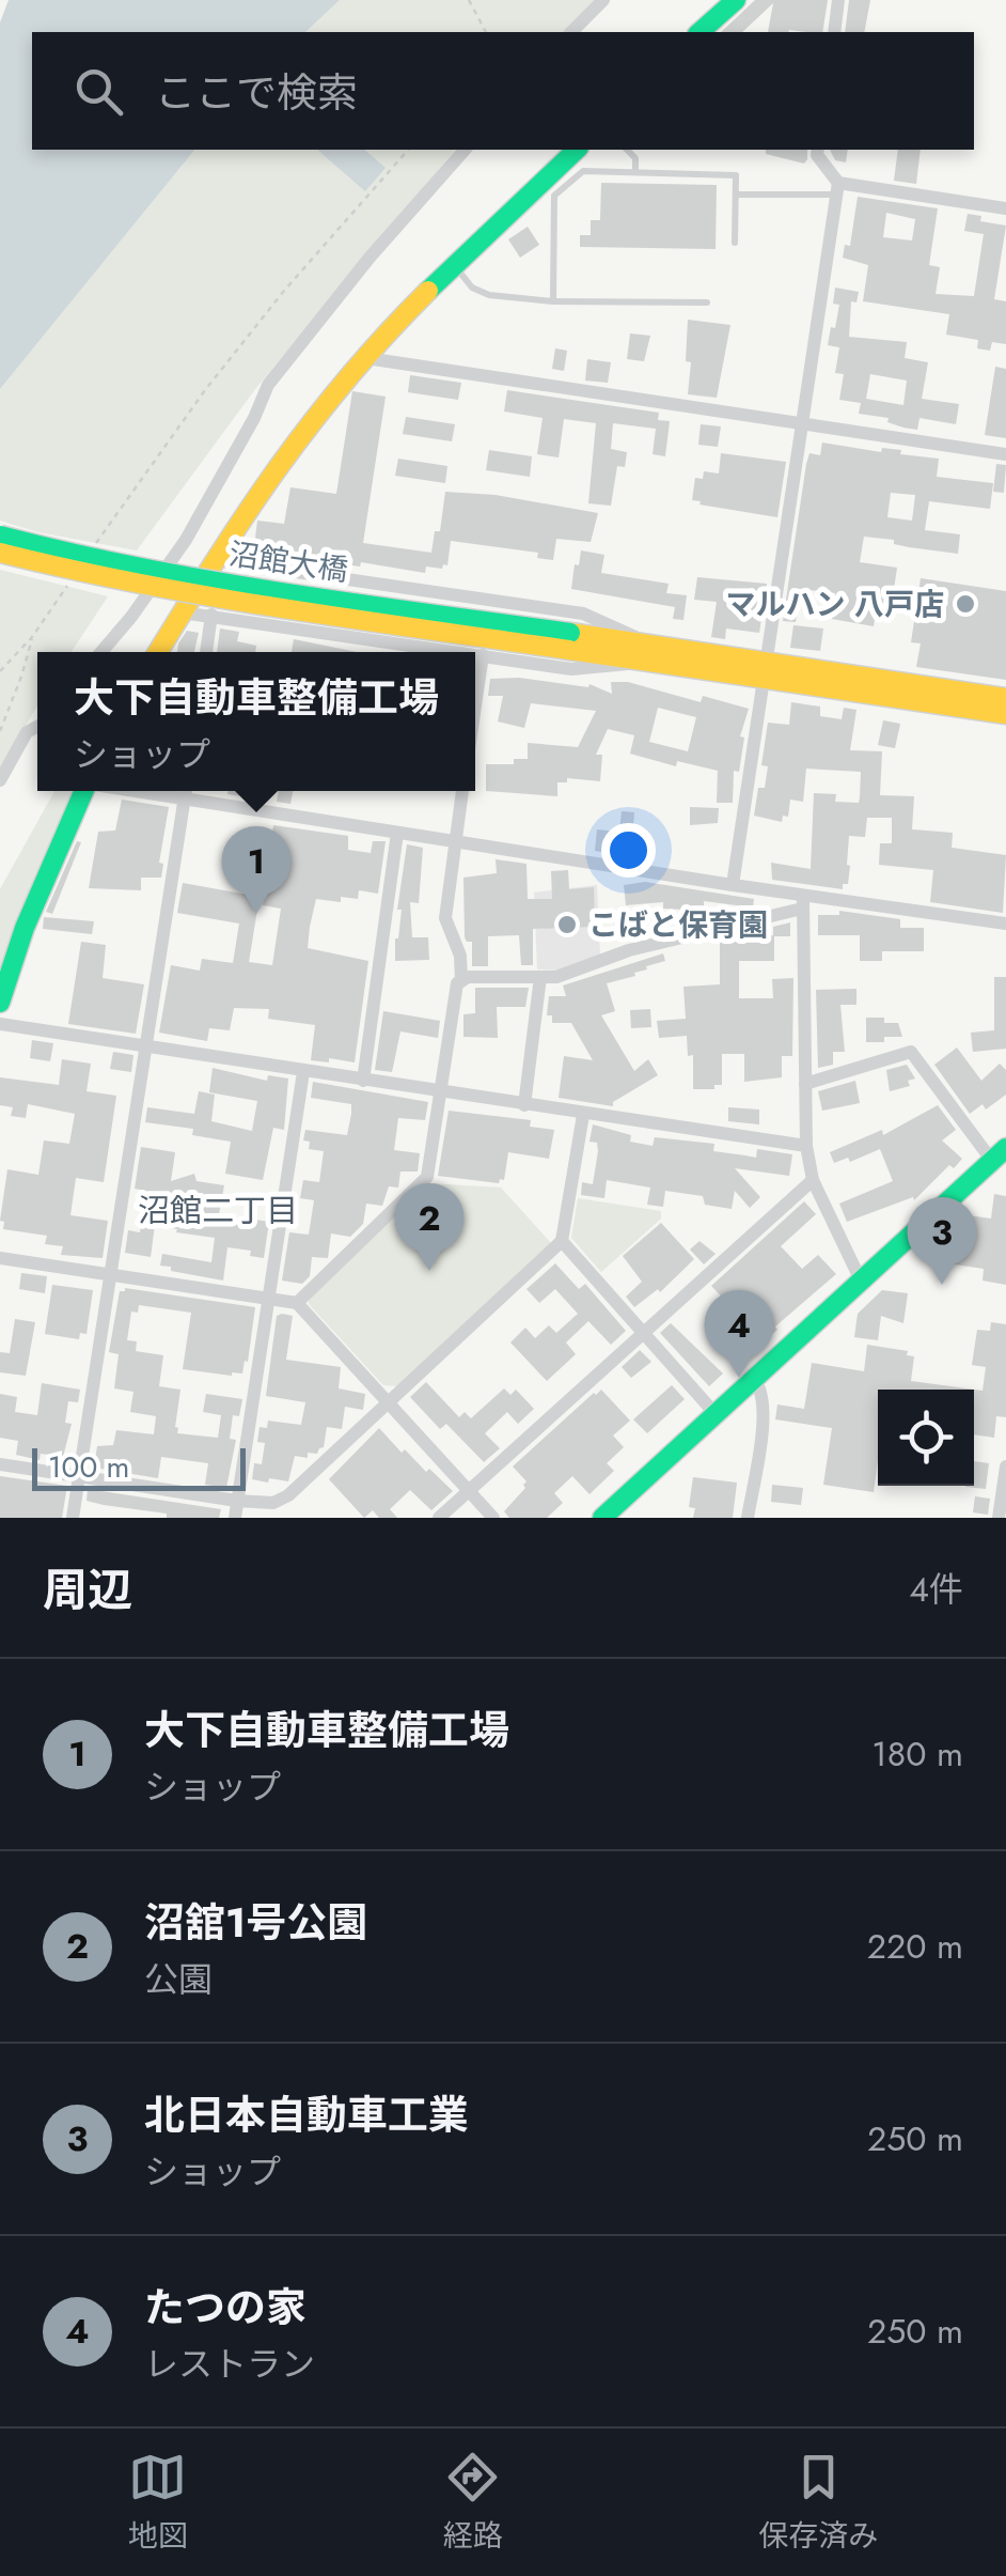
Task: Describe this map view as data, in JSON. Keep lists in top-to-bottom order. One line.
{"streets":{"street":["沼館大橋"]},"districts":["沼館二丁目"],"places":["マルハン 八戸店","こばと保育園"],"scale_bar":"100 m","page":{"search":"ここで検索","popup":["大下自動車整備工場","ショップ"],"pins":["1","2","3","4"],"scale":"100 m","heading":["周辺","4件"],"list":[{"mark":"1","name":"大下自動車整備工場","note":"ショップ","value":"180 m"},{"mark":"2","name":"沼舘1号公園","note":"公園","value":"220 m"},{"mark":"3","name":"北日本自動車工業","note":"ショップ","value":"250 m"},{"mark":"4","name":"たつの家","note":"レストラン","value":"250 m"}],"nav":["地図","経路","保存済み"]}}
